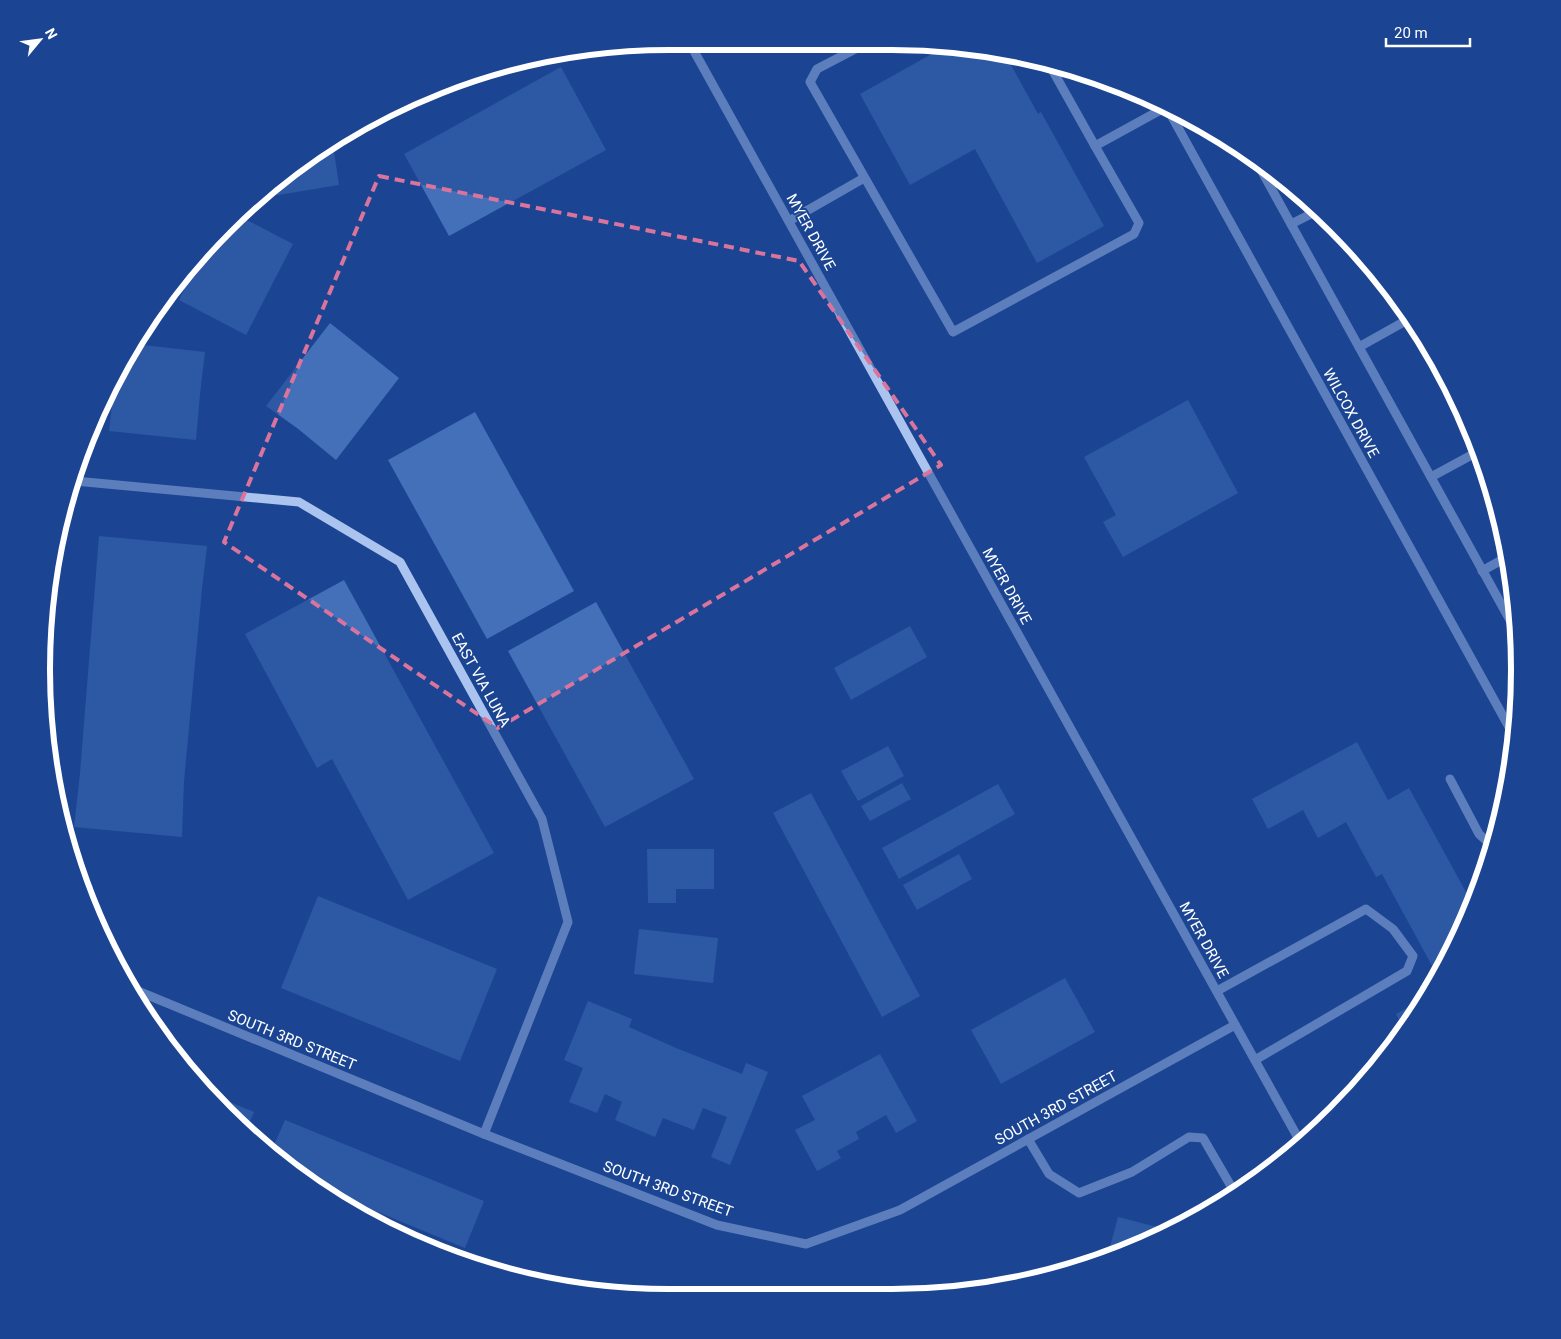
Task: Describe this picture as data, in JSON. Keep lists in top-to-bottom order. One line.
{"streets":{"street":["MYER DRIVE","WILCOX DRIVE","EAST VIA LUNA","SOUTH 3RD STREET"]},"crossings":[["MYER DRIVE","SOUTH 3RD STREET"],["EAST VIA LUNA","SOUTH 3RD STREET"]],"scale_bar":"20 m","north":"top right"}
